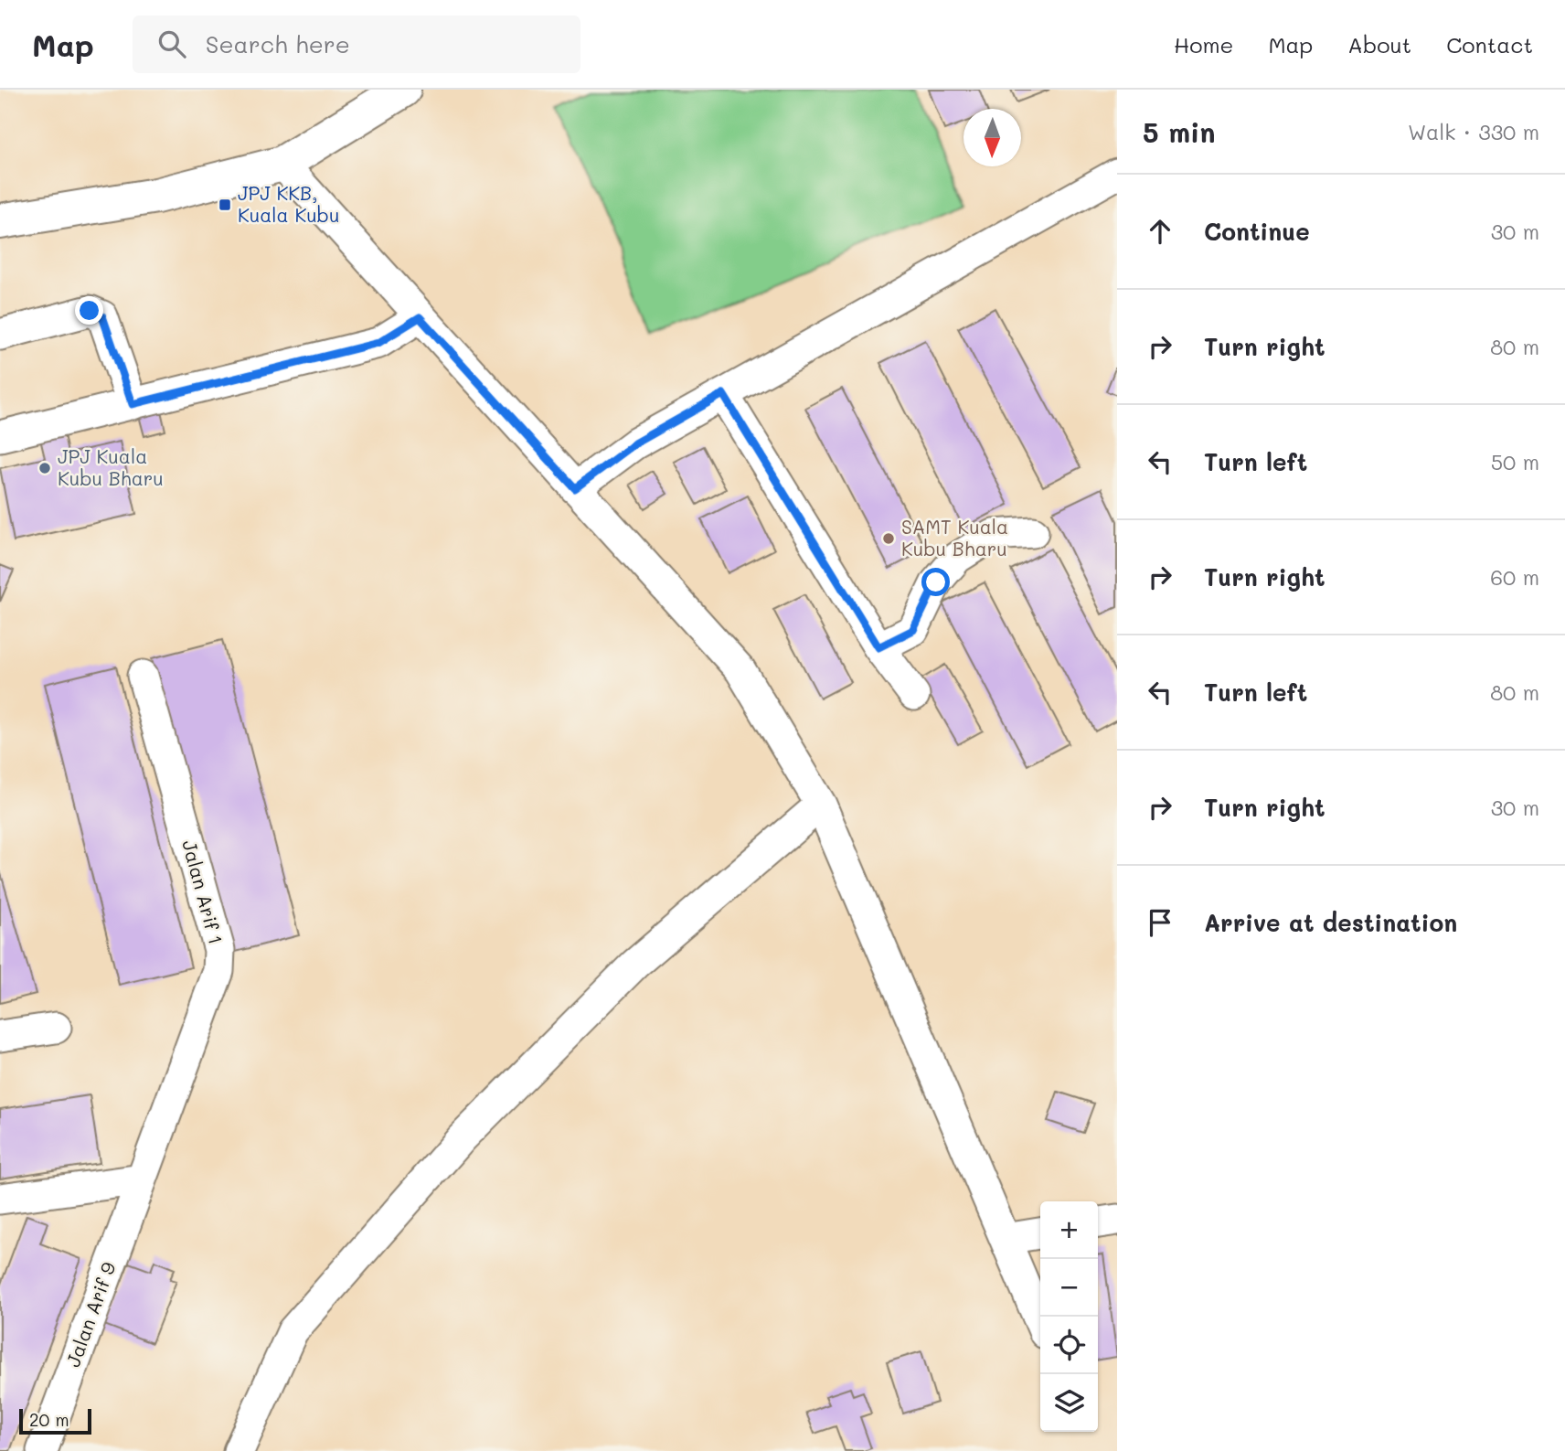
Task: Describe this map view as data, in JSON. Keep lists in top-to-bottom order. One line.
{"streets":{"street":["Jalan Arif 1","Jalan Arif 9"]},"crossings":[["Jalan Arif 1","Jalan Arif 9"]],"places":{"transit":["JPJ KKB, Kuala Kubu"],"other":["JPJ Kuala Kubu Bharu","SAMT Kuala Kubu Bharu"]},"scale_bar":"20 m","north":"bottom","page":{"header":"Map","search":"Search here","nav":["Home","Map","About","Contact"],"heading":["5 min","Walk · 330 m"],"list":[["Continue","30 m"],["Turn right","80 m"],["Turn left","50 m"],["Turn right","60 m"],["Turn left","80 m"],["Turn right","30 m"],"Arrive at destination"],"map_buttons":["+","−"],"scale":"20 m"}}
